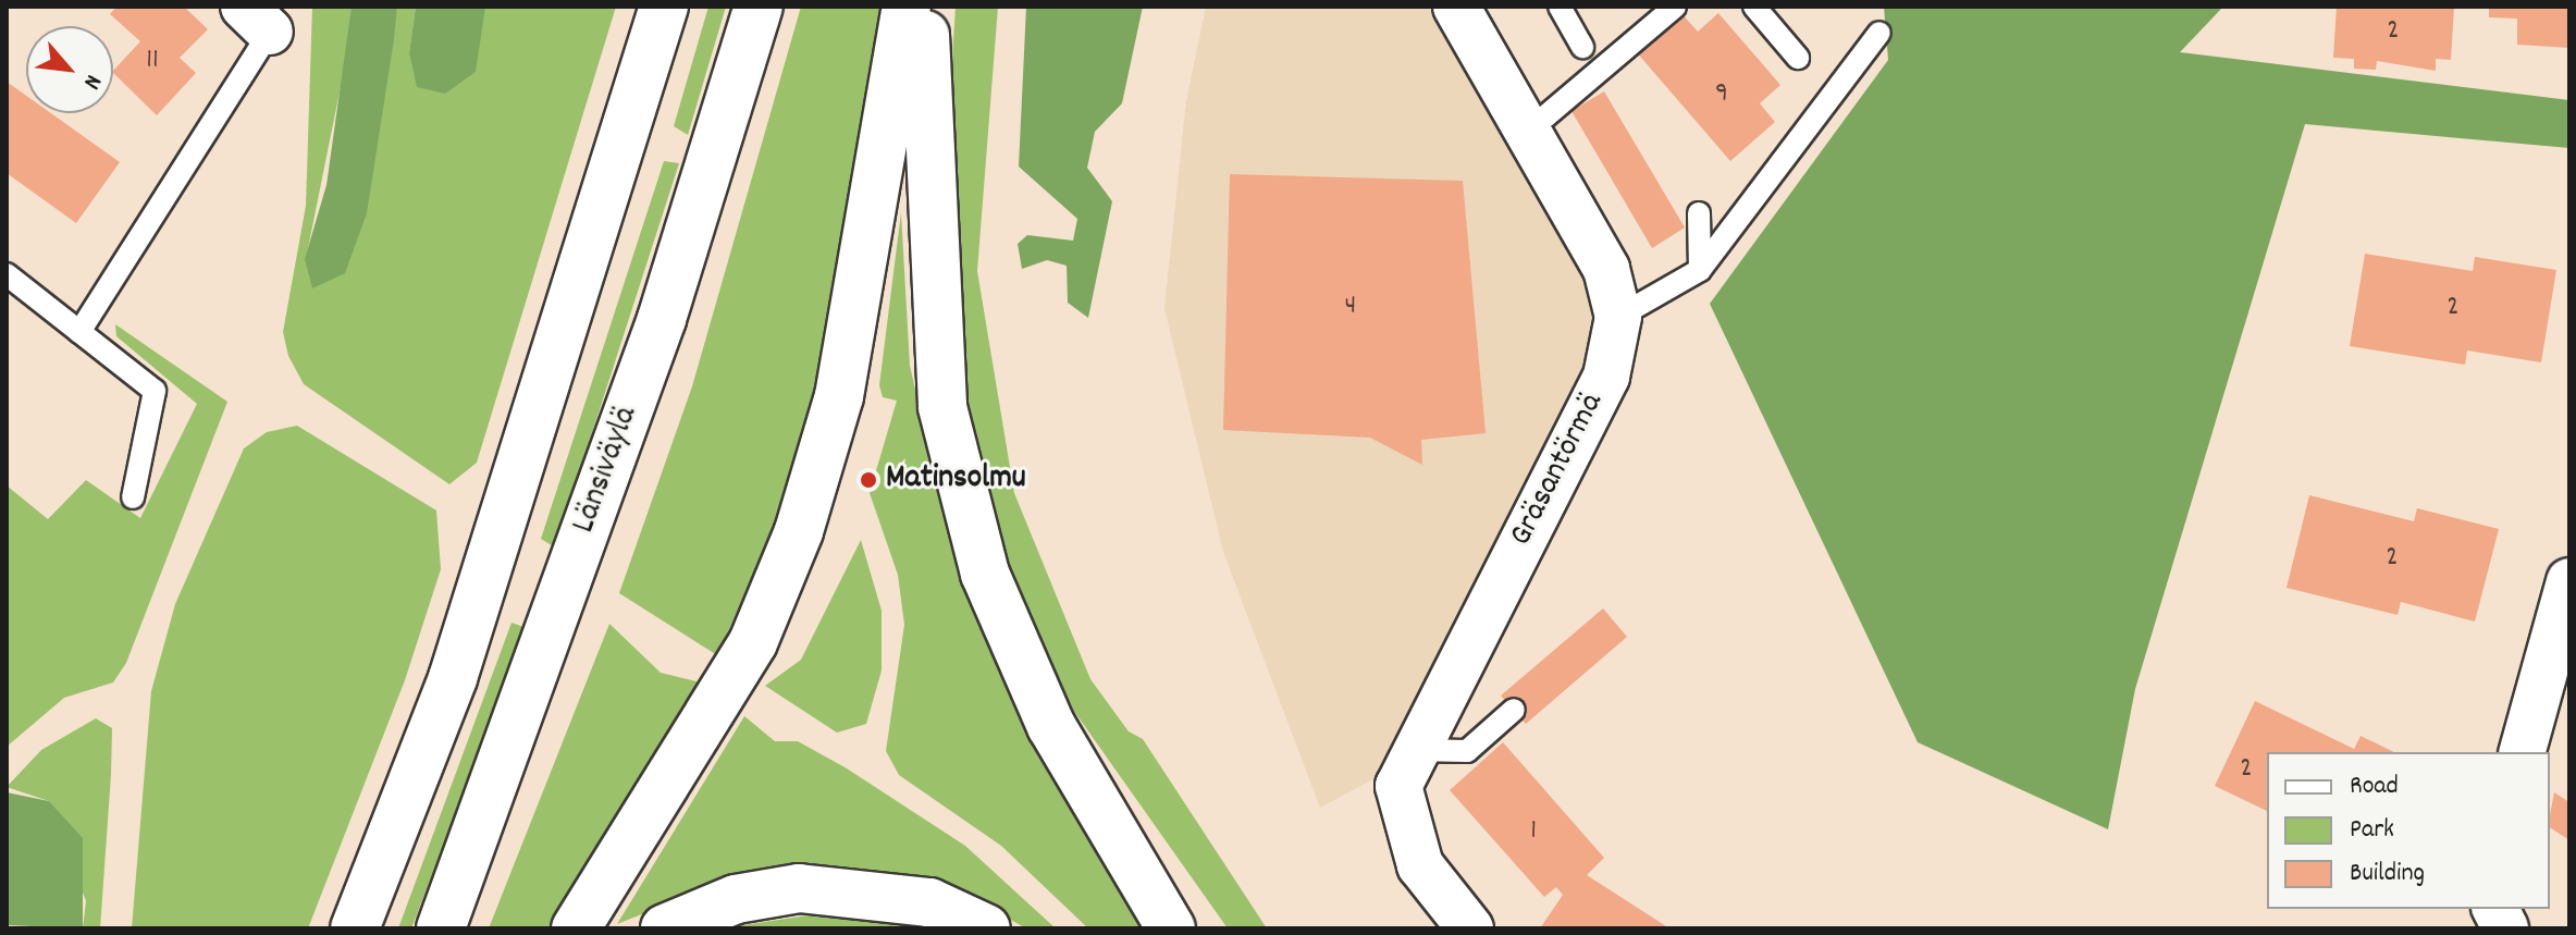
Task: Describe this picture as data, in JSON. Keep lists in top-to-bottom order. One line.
{"streets":{"highway":["Länsiväylä"],"street":["Gräsantörmä"]},"places":["Matinsolmu"],"house_numbers":["2","11","9","4","2","2","2","1"],"legend":["Road","Park","Building"],"north":"bottom right"}
